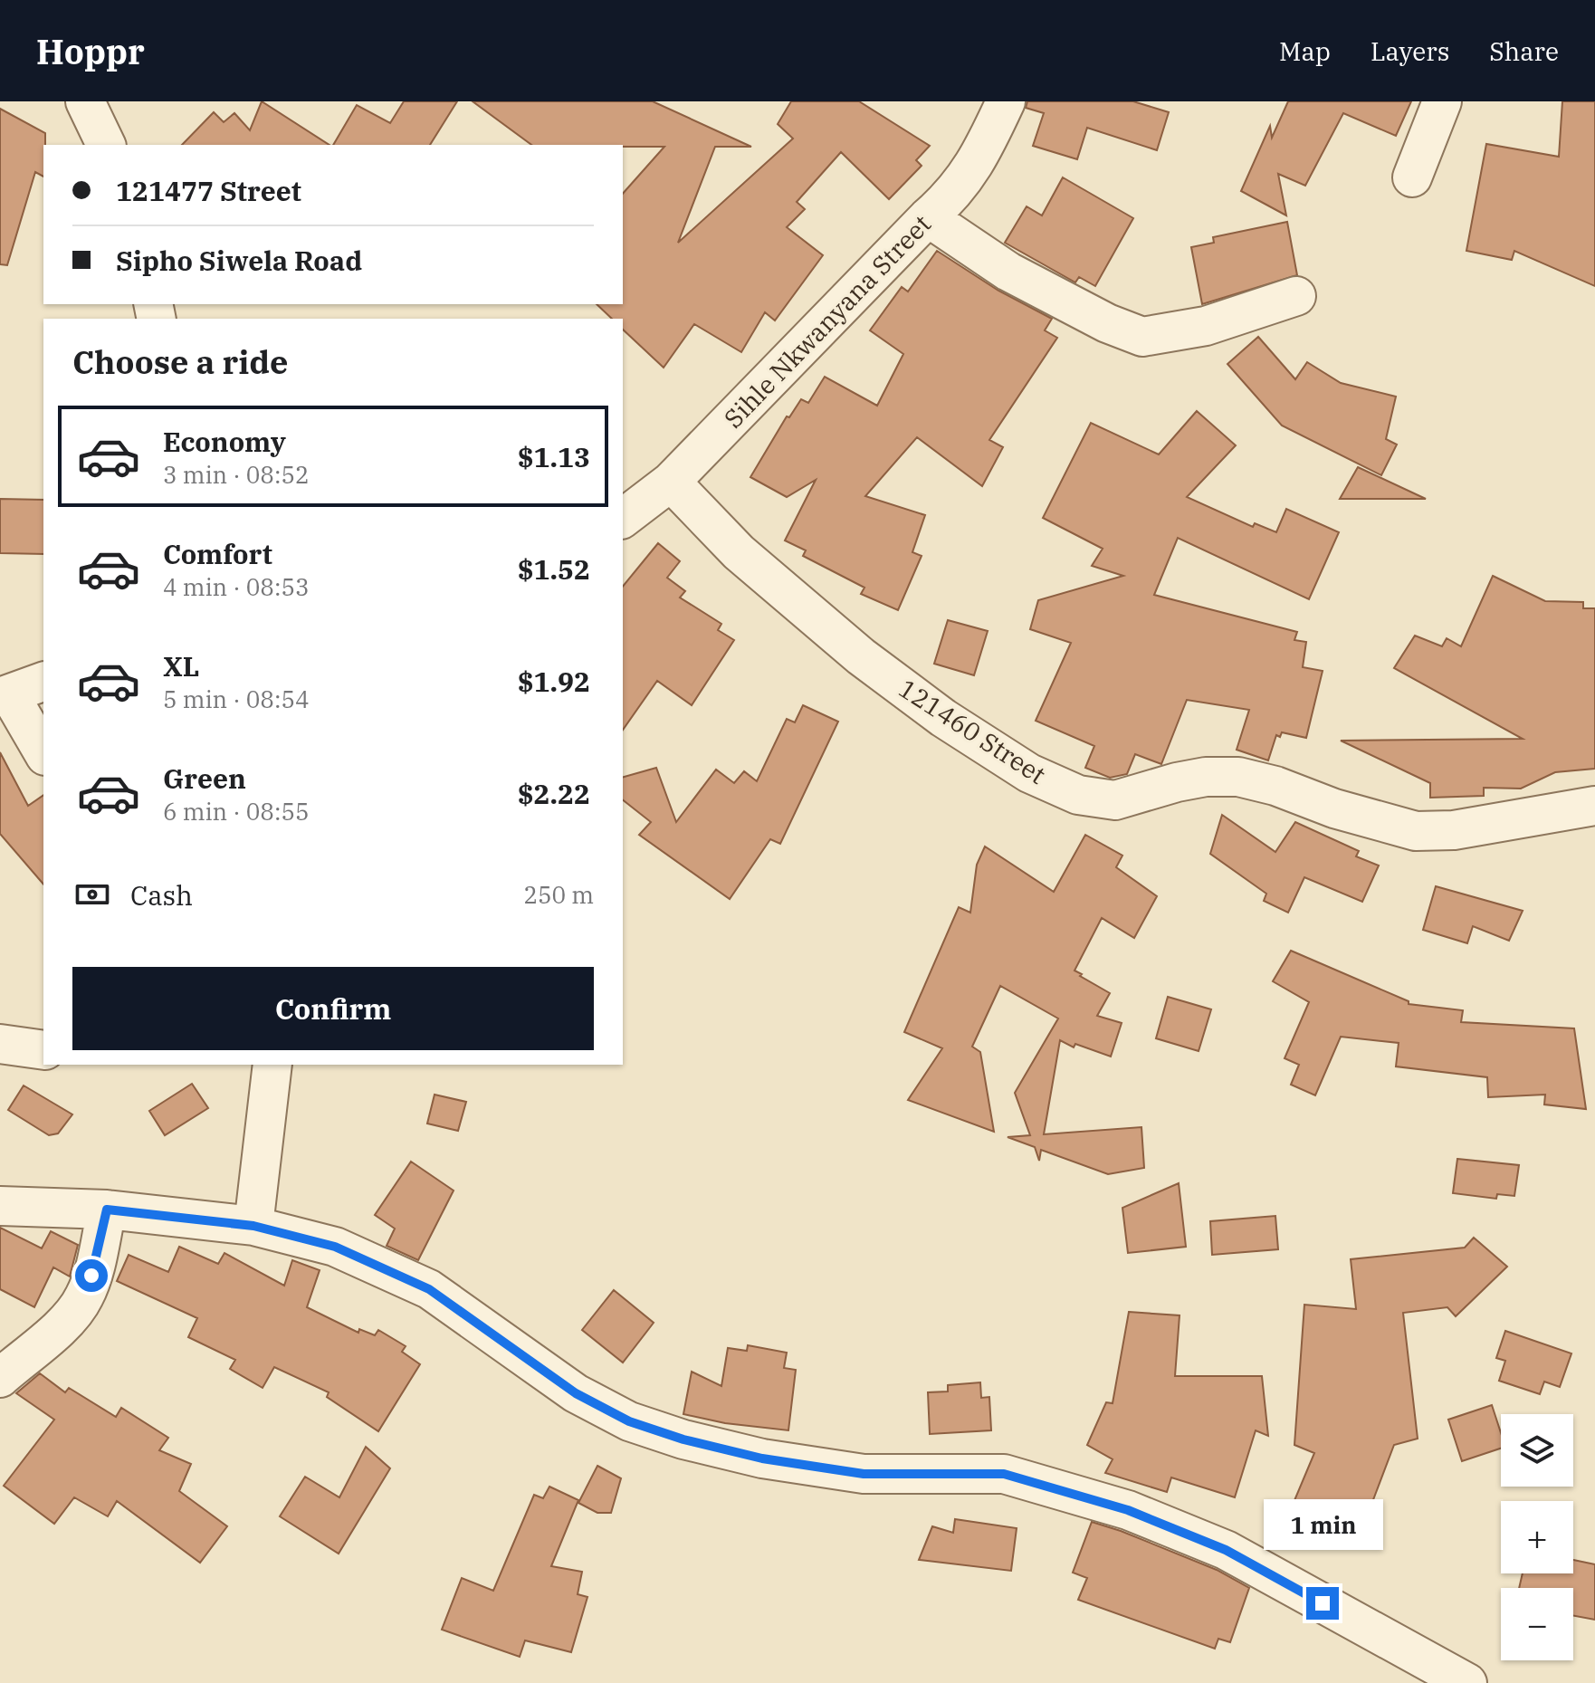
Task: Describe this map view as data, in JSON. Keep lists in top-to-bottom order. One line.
{"streets":{"street":["Sihle Nkwanyana Street","121460 Street"]},"crossings":[["Sihle Nkwanyana Street","121460 Street"]],"page":{"header":"Hoppr","nav":["Map","Layers","Share"],"banner":["121477 Street","Sipho Siwela Road"],"heading":"Choose a ride","list":[{"name":"Economy","note":"3 min · 08:52","value":"$1.13"},{"name":"Comfort","note":"4 min · 08:53","value":"$1.52"},{"name":"XL","note":"5 min · 08:54","value":"$1.92"},{"name":"Green","note":"6 min · 08:55","value":"$2.22"}],"pay":["Cash","250 m"],"buttons":"Confirm","map_buttons":["+","−"],"bubble":"1 min"}}
